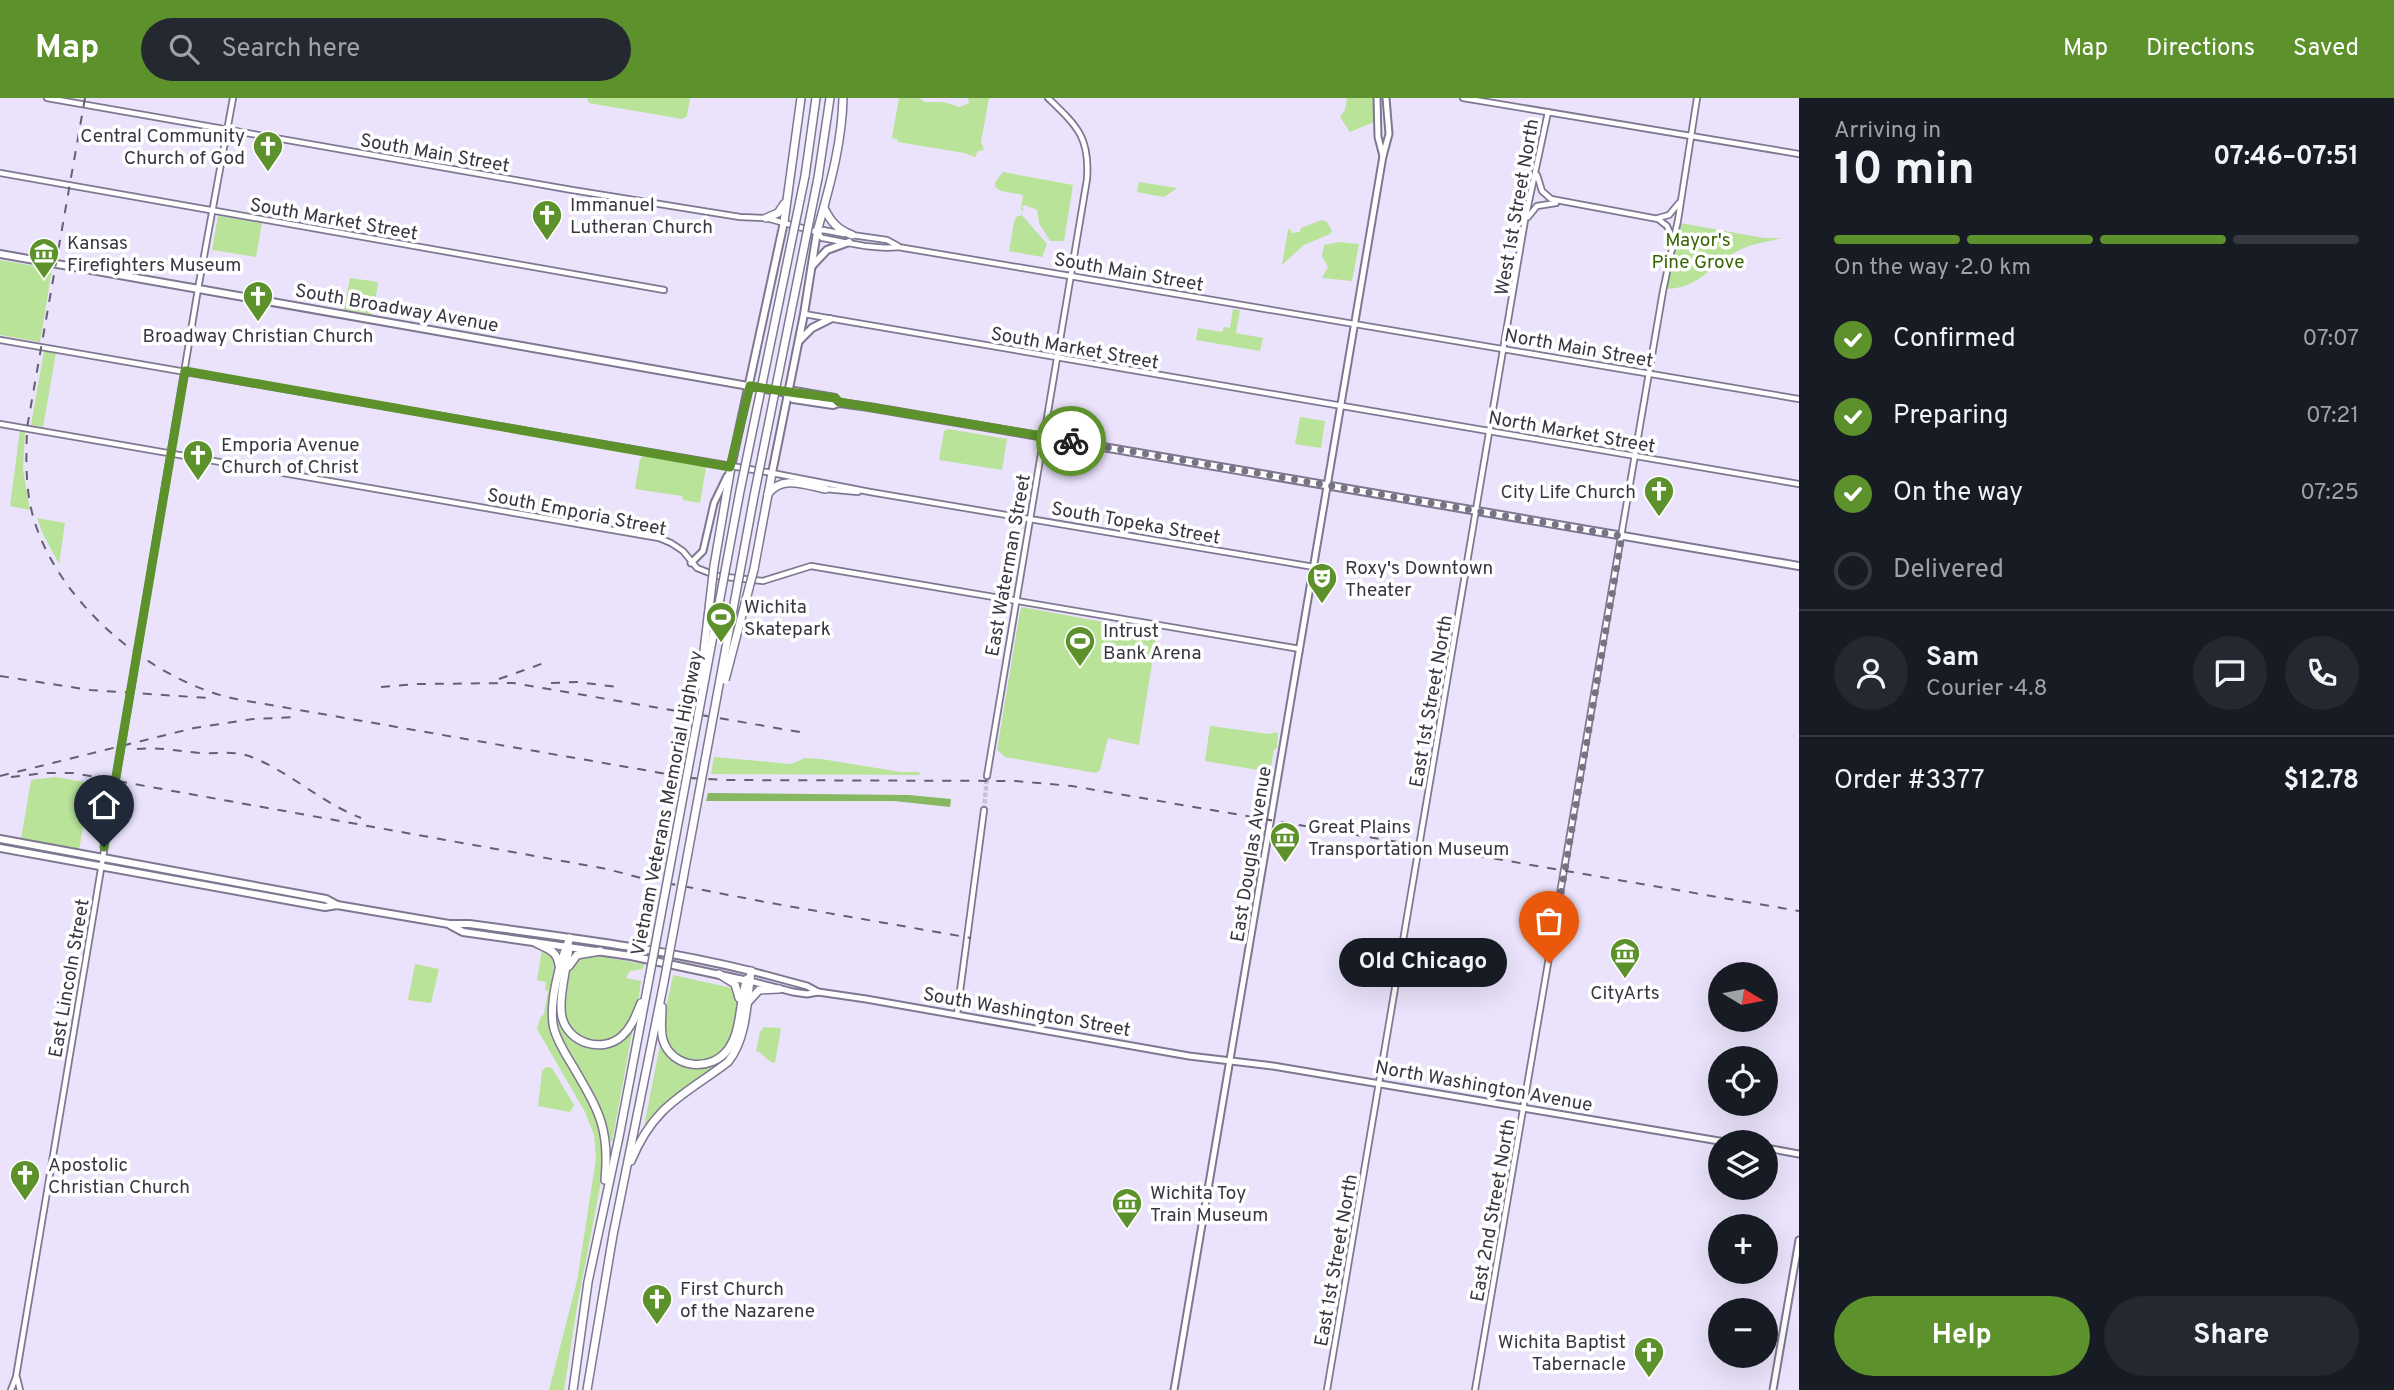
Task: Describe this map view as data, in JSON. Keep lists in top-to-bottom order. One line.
{"streets":{"highway":["Vietnam Veterans Memorial Highway"],"main road":["South Broadway Avenue","East Douglas Avenue","South Washington Street","North Washington Avenue"],"street":["South Main Street","West 1st Street North","South Market Street","North Main Street","North Market Street","South Emporia Street","South Topeka Street","East Waterman Street","East 1st Street North","East Lincoln Street","East 2nd Street North"]},"crossings":[["South Main Street","North Main Street"],["South Main Street","East Waterman Street"],["South Main Street","East Douglas Avenue"],["South Main Street","East Lincoln Street"],["West 1st Street North","North Main Street"],["West 1st Street North","East 1st Street North"],["South Market Street","North Market Street"],["South Market Street","East Waterman Street"],["South Market Street","East Douglas Avenue"],["South Market Street","East Lincoln Street"],["South Broadway Avenue","East Waterman Street"],["South Broadway Avenue","East 1st Street North"],["South Broadway Avenue","East Douglas Avenue"],["South Broadway Avenue","East Lincoln Street"],["South Broadway Avenue","East 2nd Street North"],["North Main Street","East 1st Street North"],["North Main Street","East Douglas Avenue"],["North Main Street","East 2nd Street North"],["North Market Street","East 1st Street North"],["North Market Street","East Douglas Avenue"],["North Market Street","East 2nd Street North"],["South Emporia Street","East Waterman Street"],["South Emporia Street","East Douglas Avenue"],["South Emporia Street","East Lincoln Street"],["South Topeka Street","East Waterman Street"],["South Topeka Street","East Douglas Avenue"],["South Topeka Street","East Lincoln Street"],["East 1st Street North","North Washington Avenue"],["East Douglas Avenue","South Washington Street"],["East Douglas Avenue","North Washington Avenue"],["East Lincoln Street","South Washington Street"],["South Washington Street","North Washington Avenue"],["North Washington Avenue","East 2nd Street North"]],"parks":["Mayor's Pine Grove"],"places":{"church":["Central Community Church of God","Immanuel Lutheran Church","Broadway Christian Church","Emporia Avenue Church of Christ","City Life Church","Apostolic Christian Church","First Church of the Nazarene","Wichita Baptist Tabernacle"],"museum":["Kansas Firefighters Museum","Great Plains Transportation Museum","CityArts","Wichita Toy Train Museum"],"theatre":["Roxy's Downtown Theater"],"sports":["Wichita Skatepark","Intrust Bank Arena"],"other":["Old Chicago"]},"north":"right","page":{"header":"Map","search":"Search here","nav":["Map","Directions","Saved"],"heading":["10 min","Arriving in","07:46–07:51"],"panel":["Sam","Courier · 4.8","Order #3377","$12.78"],"bar":"On the way · 2.0 km","list":[["Confirmed","07:07"],["Preparing","07:21"],["On the way","07:25"],"Delivered"],"bubble":"Old Chicago","map_buttons":["+","−"],"buttons":["Help","Share"]}}
